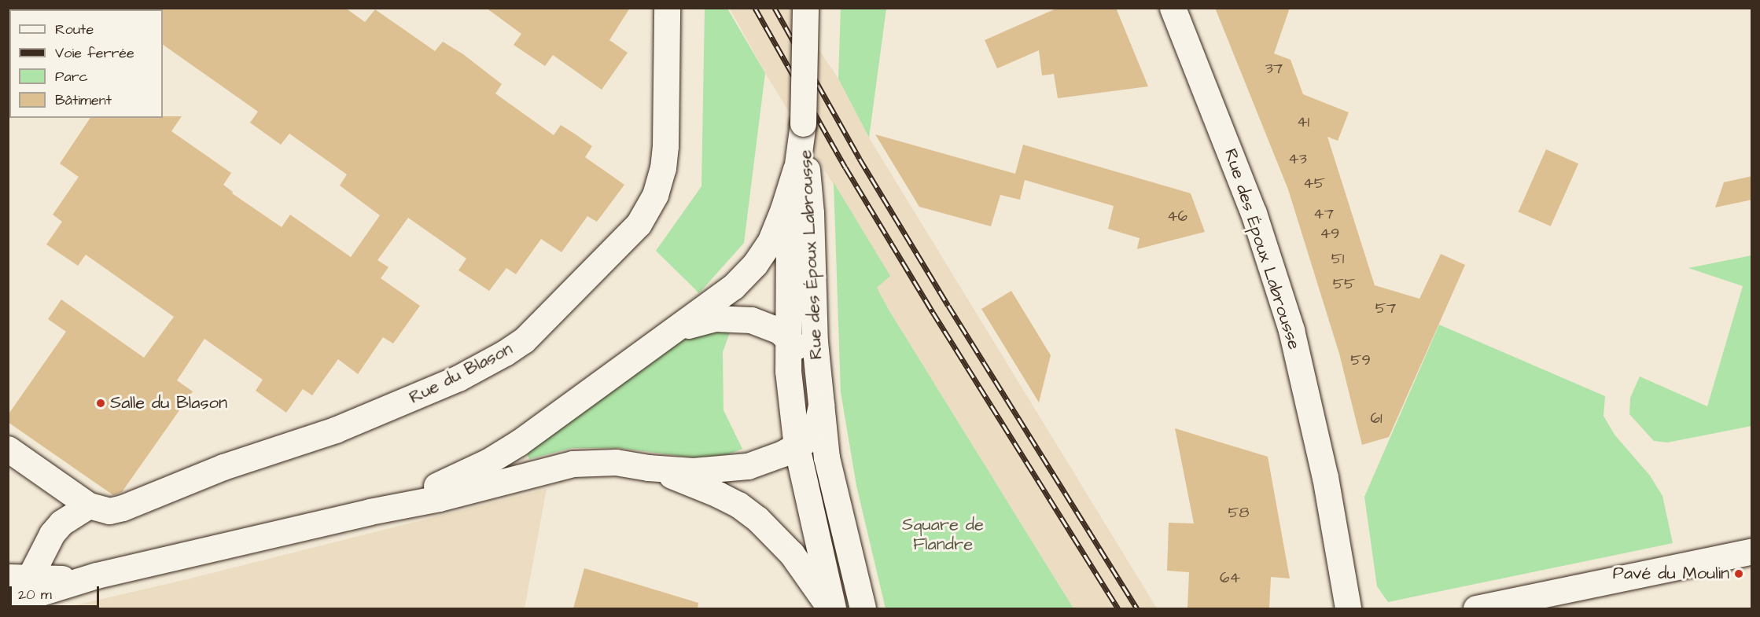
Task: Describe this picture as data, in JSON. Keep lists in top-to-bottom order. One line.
{"streets":{"main road":["Rue des Époux Labrousse","Rue du Blason"]},"parks":["Square de Flandre"],"places":["Salle du Blason","Pavé du Moulin"],"house_numbers":["37","41","43","45","47","46","49","51","55","57","59","61","58","64"],"legend":["Route","Voie ferrée","Parc","Bâtiment"],"scale_bar":"20 m"}
